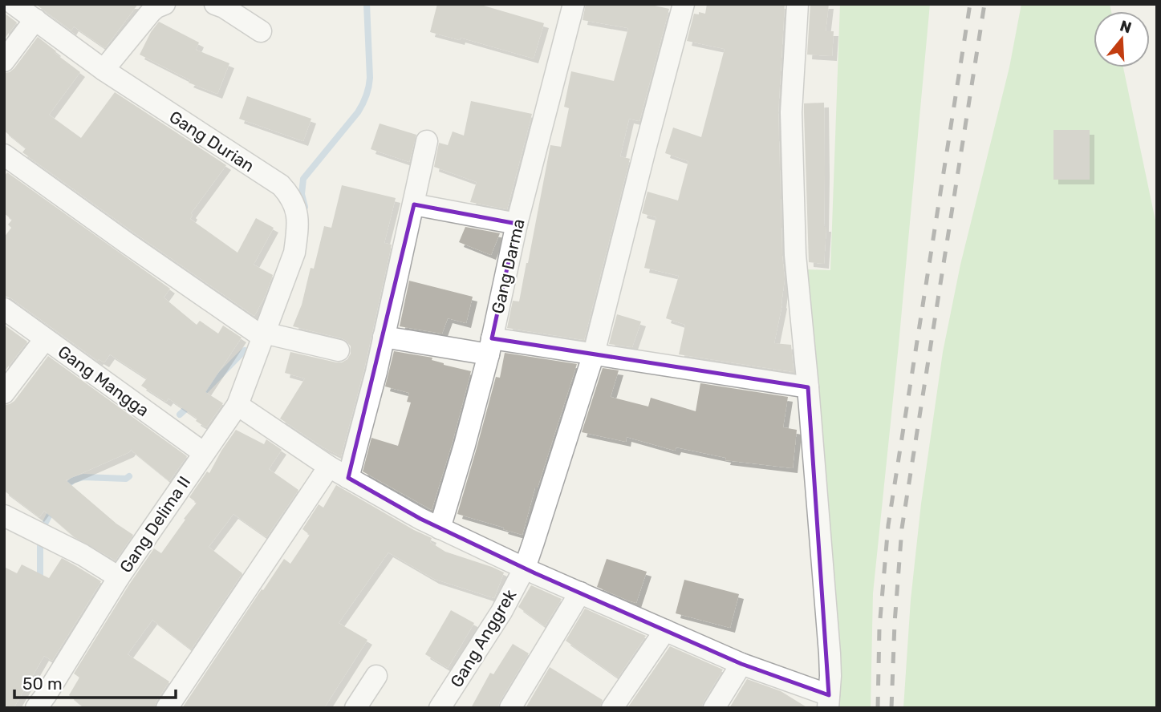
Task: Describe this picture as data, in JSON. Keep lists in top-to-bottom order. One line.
{"streets":{"street":["Gang Durian","Gang Darma","Gang Mangga","Gang Delima II","Gang Anggrek"]},"crossings":[["Gang Durian","Gang Delima II"],["Gang Mangga","Gang Delima II"]],"scale_bar":"50 m","north":"top"}
